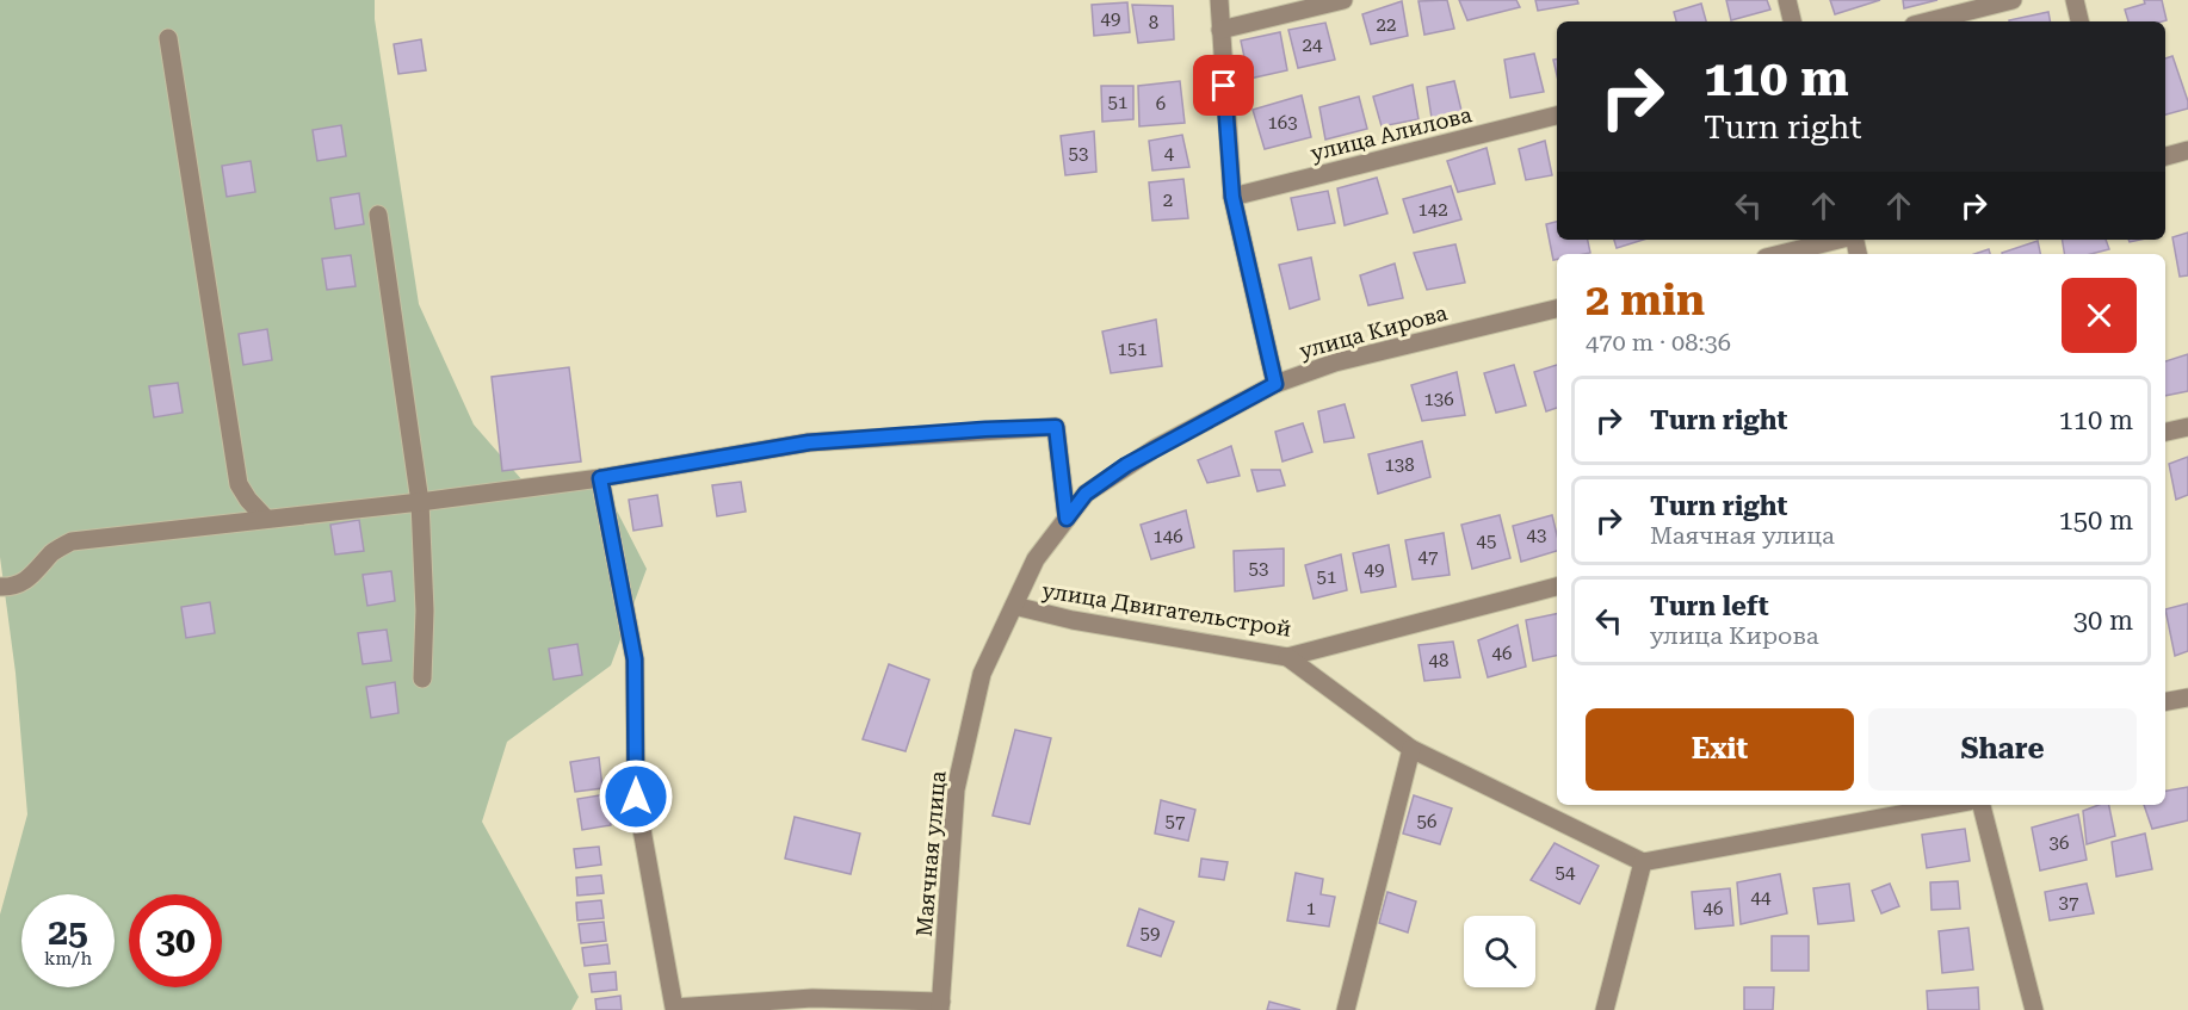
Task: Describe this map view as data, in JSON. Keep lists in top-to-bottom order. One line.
{"streets":{"street":["улица Алилова","улица Кирова","улица Двигательстрой","Маячная улица"]},"crossings":[["улица Кирова","Маячная улица"],["улица Двигательстрой","Маячная улица"]],"house_numbers":["49","8","22","24","51","6","163","53","4","2","142","151","136","138","43","146","45","47","53","49","51","46","48","57","56","36","54","44","37","1","46","59"],"page":{"turn":["110 m","Turn right"],"heading":["2 min","470 m · 08:36"],"list":[{"name":"Turn right","value":"110 m"},{"name":"Turn right","note":"Маячная улица","value":"150 m"},{"name":"Turn left","note":"улица Кирова","value":"30 m"}],"buttons":["Exit","Share"],"speed":"25 km/h","limit":"30"}}
